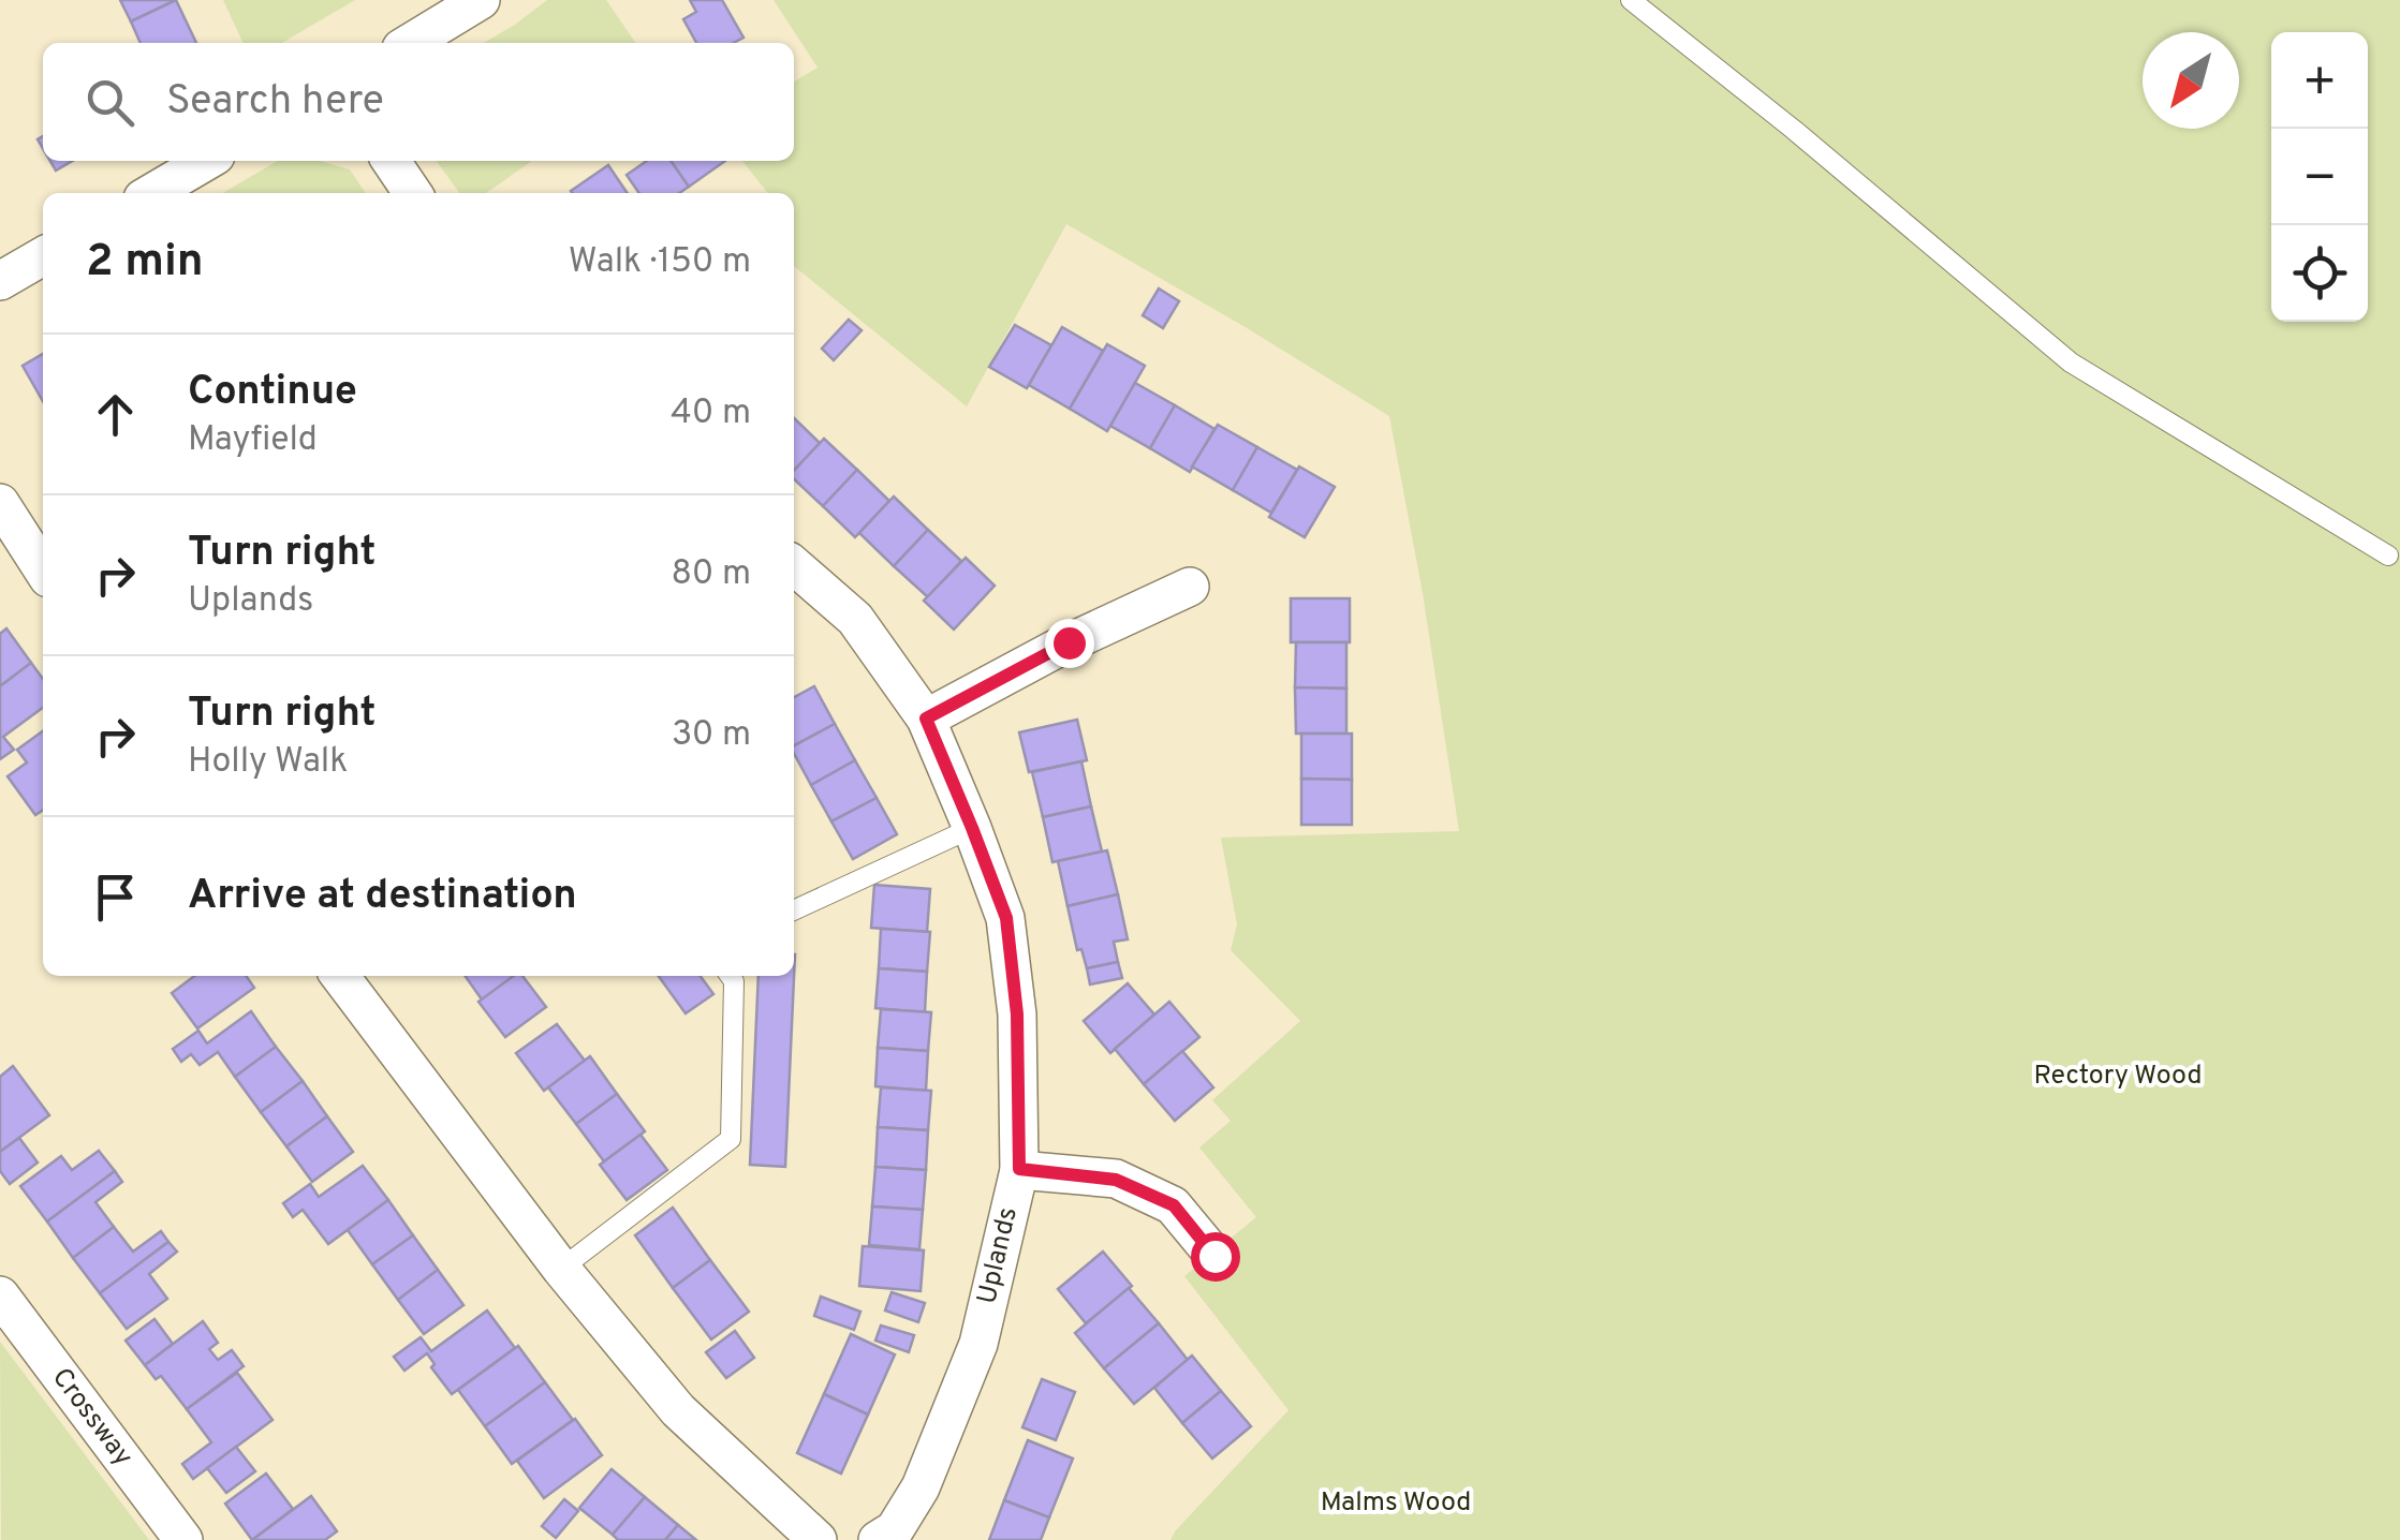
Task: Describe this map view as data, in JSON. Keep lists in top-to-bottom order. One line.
{"streets":{"street":["Uplands","Crossway"]},"parks":["Rectory Wood","Malms Wood"],"north":"bottom left","page":{"map_buttons":["+","−"],"search":"Search here","heading":["2 min","Walk · 150 m"],"list":[["Continue","Mayfield","40 m"],["Turn right","Uplands","80 m"],["Turn right","Holly Walk","30 m"],"Arrive at destination"]}}
